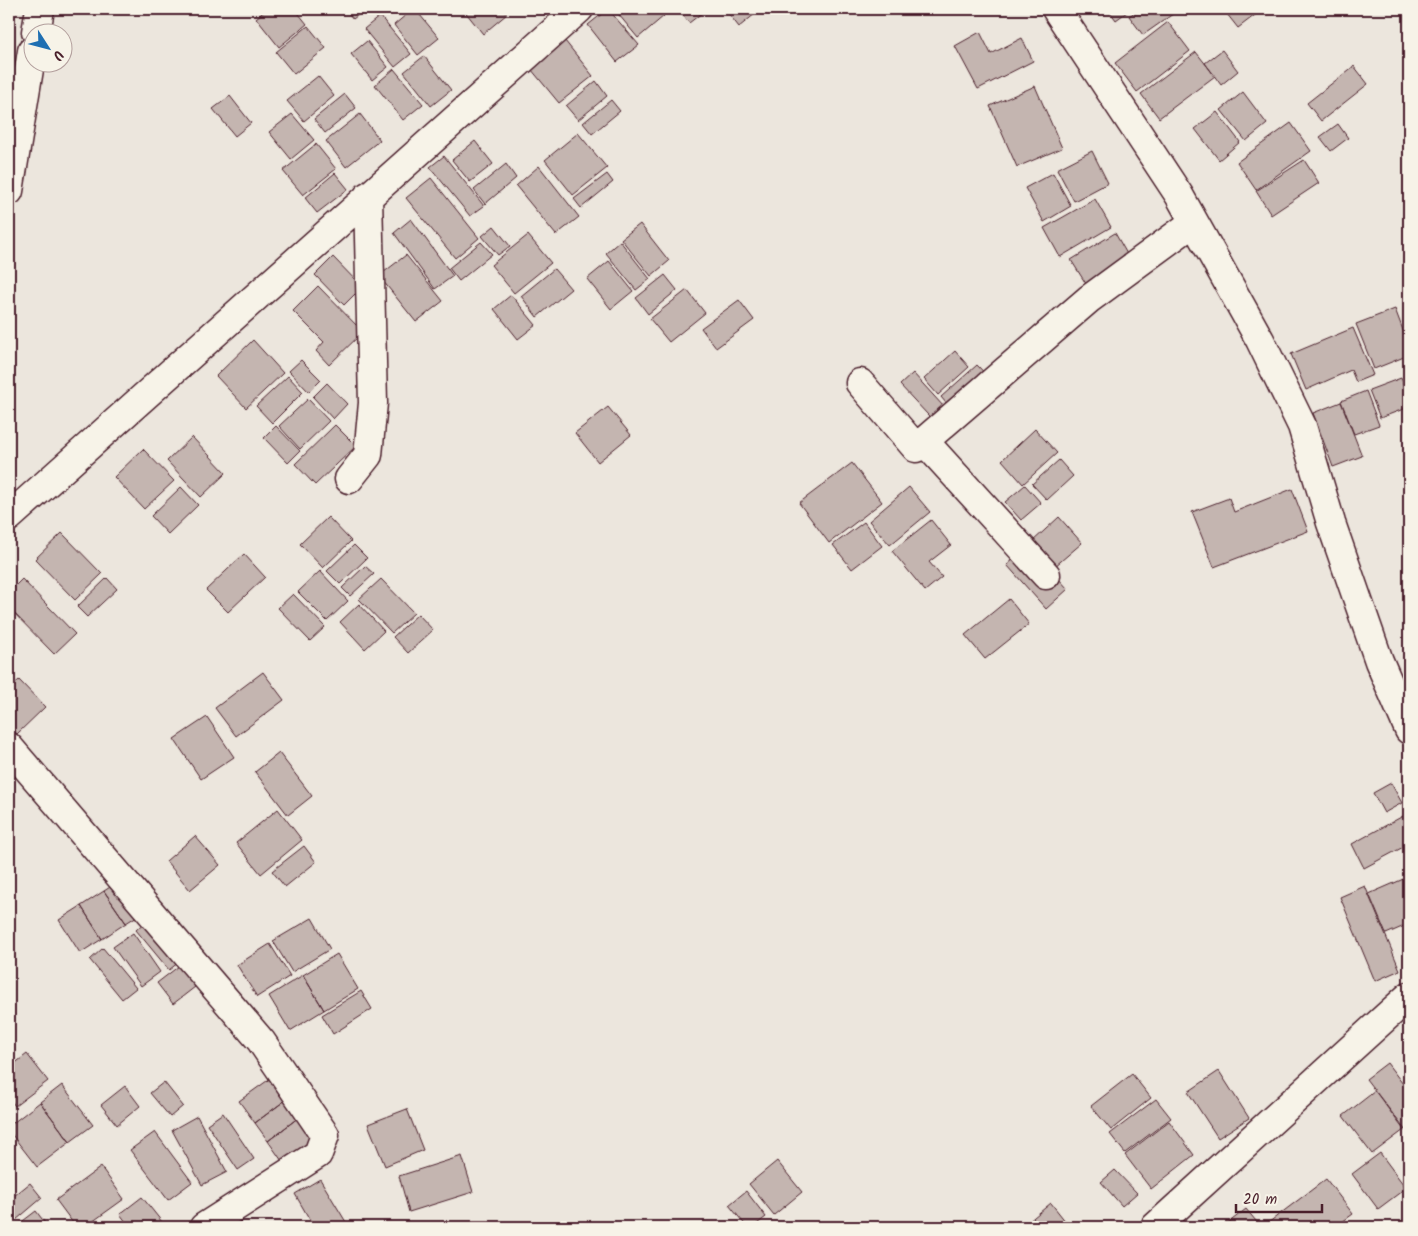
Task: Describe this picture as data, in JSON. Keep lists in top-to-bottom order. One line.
{"scale_bar":"20 m","north":"bottom right"}
